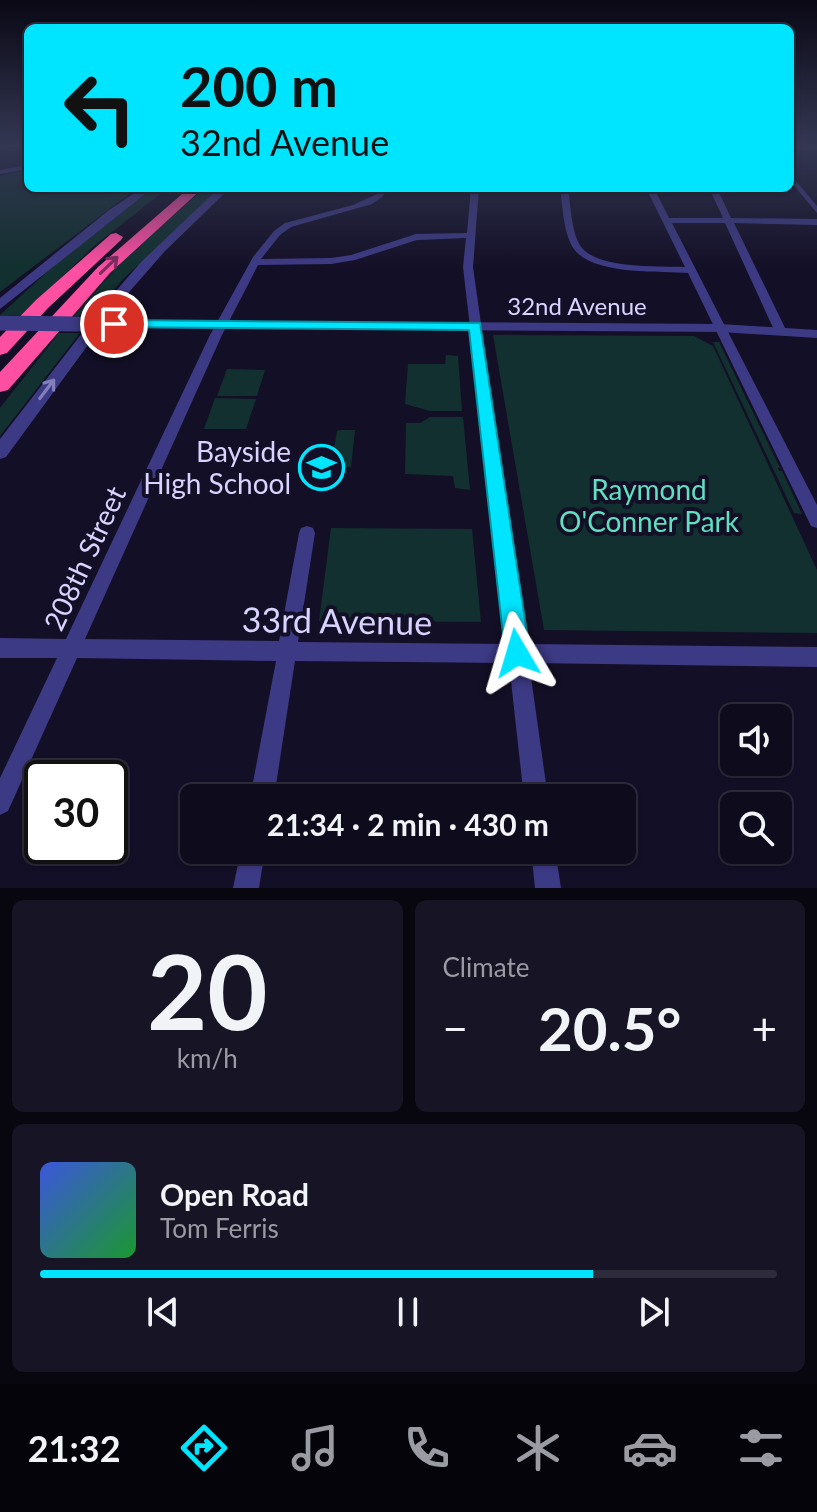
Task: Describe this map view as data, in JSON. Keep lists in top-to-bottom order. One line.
{"streets":{"street":["32nd Avenue","208th Street","33rd Avenue"]},"crossings":[["32nd Avenue","208th Street"],["208th Street","33rd Avenue"]],"parks":["Raymond O'Conner Park"],"places":{"school or university":["Bayside High School"]},"page":{"turn":["200 m","32nd Avenue"],"limit":"30","trip":"21:34 · 2 min · 430 m","tile":[["20","km/h"],"Climate"],"heat":["−","20.5°","+"],"song":["Open Road","Tom Ferris"],"tabs":"21:32"}}
